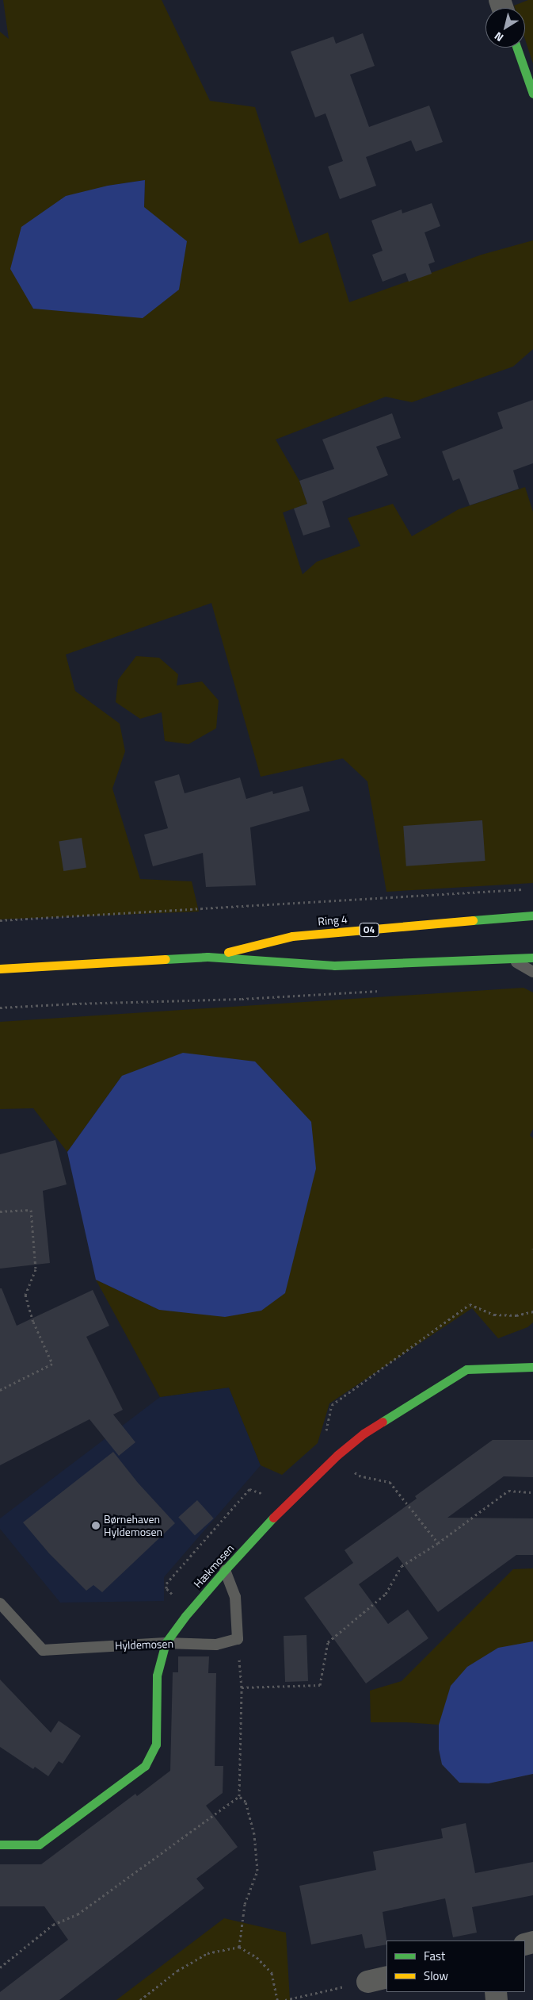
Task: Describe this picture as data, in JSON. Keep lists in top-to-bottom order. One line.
{"streets":{"main road":["Ring 4","O4","Hækmosen"],"lane":["Hyldemosen"]},"crossings":[["Hækmosen","Hyldemosen"]],"places":["Børnehaven Hyldemosen"],"legend":["Fast","Slow"],"north":"bottom left"}
